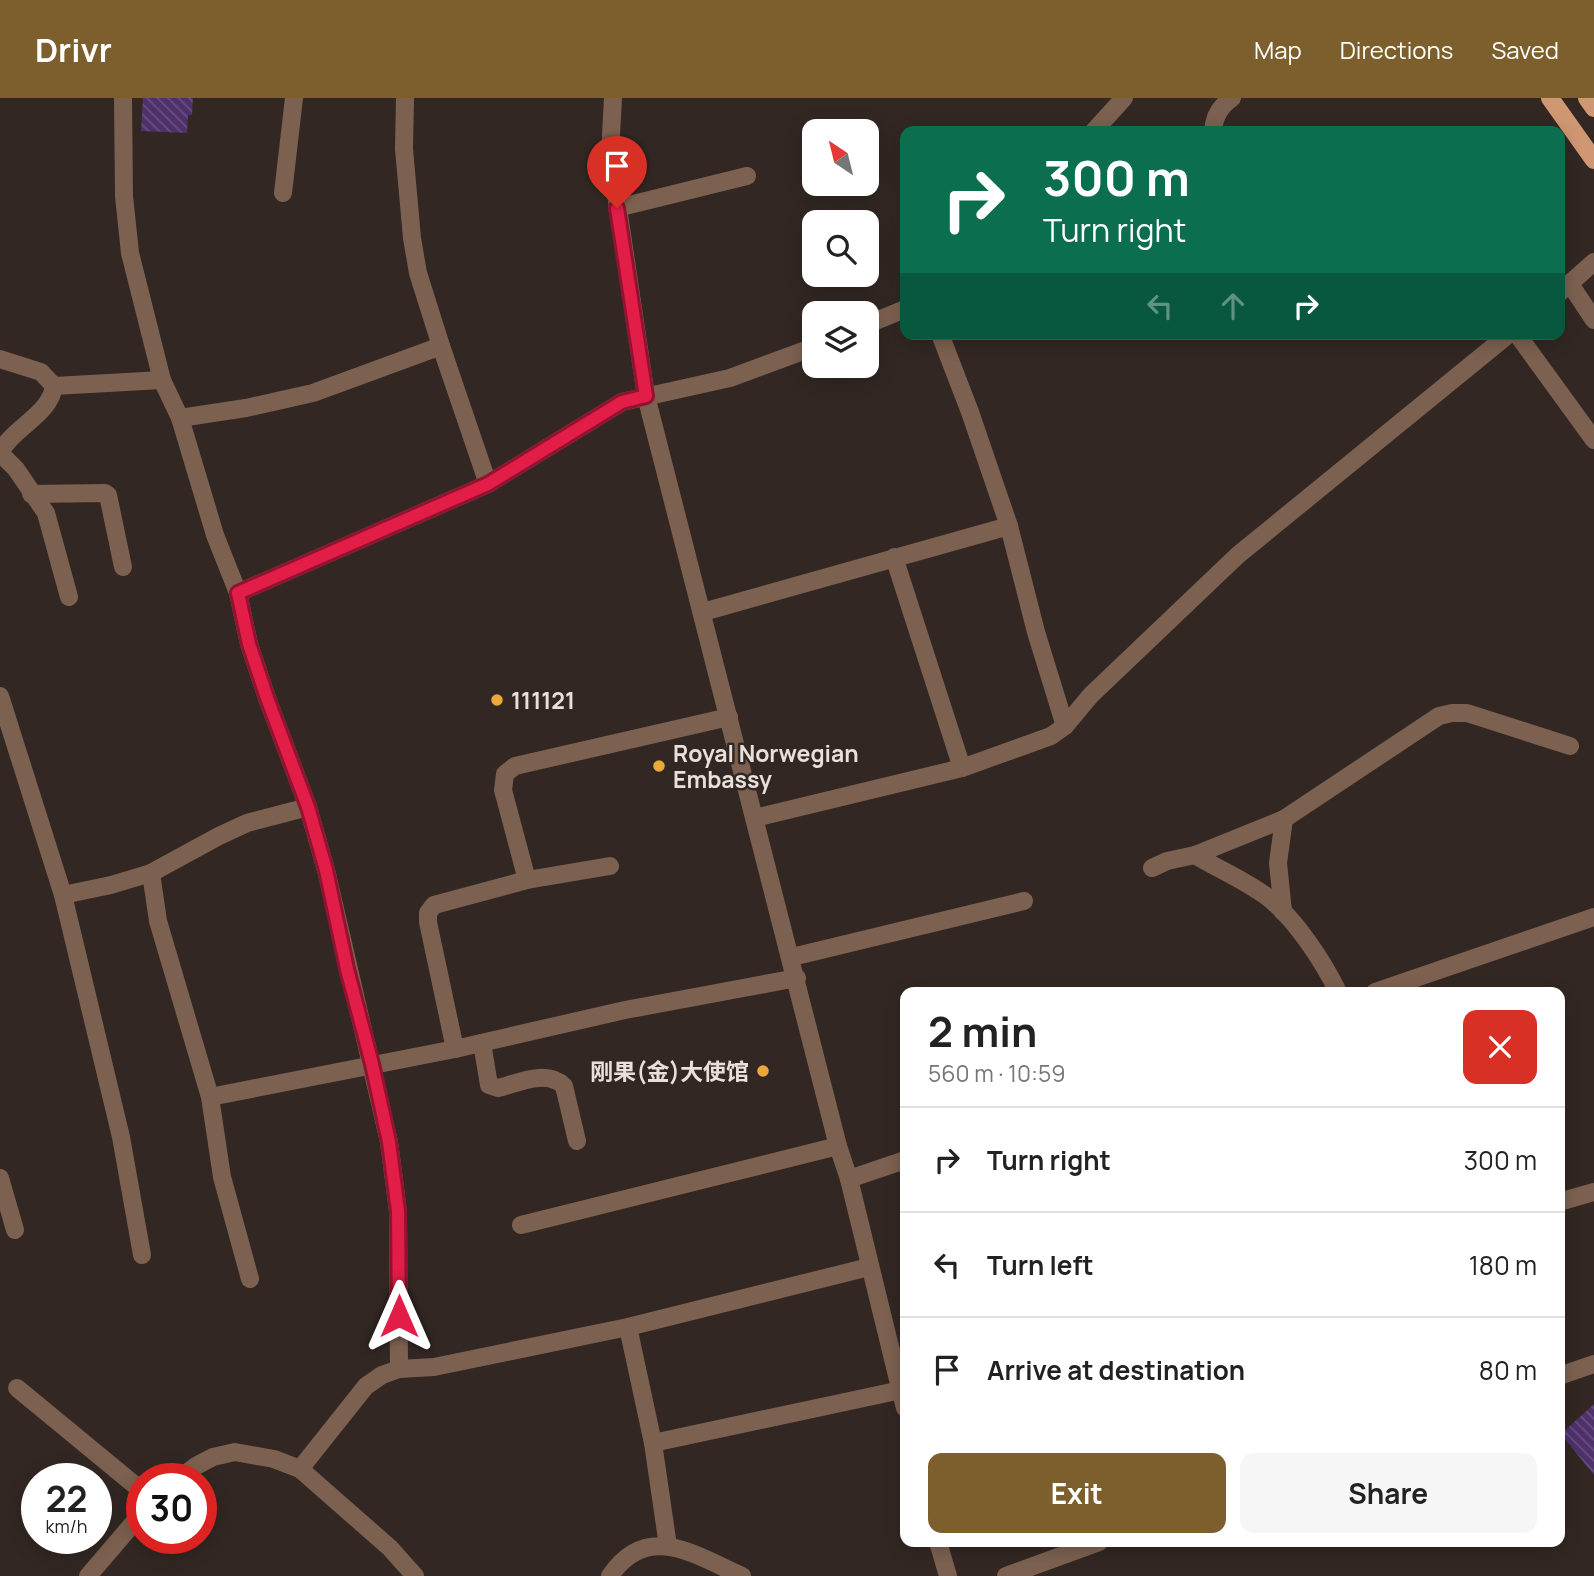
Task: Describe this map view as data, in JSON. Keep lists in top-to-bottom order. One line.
{"places":["111121","Royal Norwegian Embassy","刚果(金)大使馆"],"north":"top left","page":{"header":"Drivr","nav":["Map","Directions","Saved"],"turn":["300 m","Turn right"],"heading":["2 min","560 m · 10:59"],"list":[{"name":"Turn right","value":"300 m"},{"name":"Turn left","value":"180 m"},{"name":"Arrive at destination","value":"80 m"}],"buttons":["Exit","Share"],"speed":"22 km/h","limit":"30"}}
